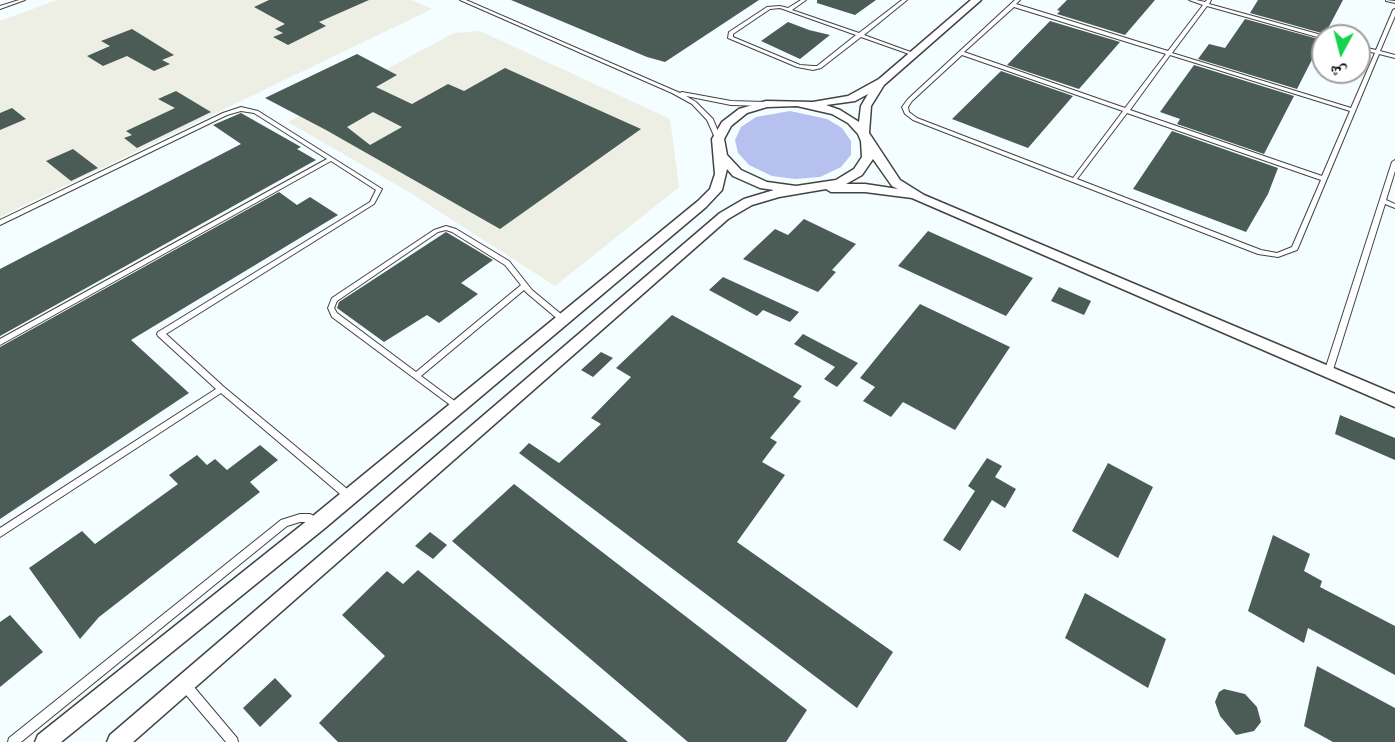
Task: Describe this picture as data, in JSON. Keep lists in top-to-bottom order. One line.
{"north":"bottom"}
